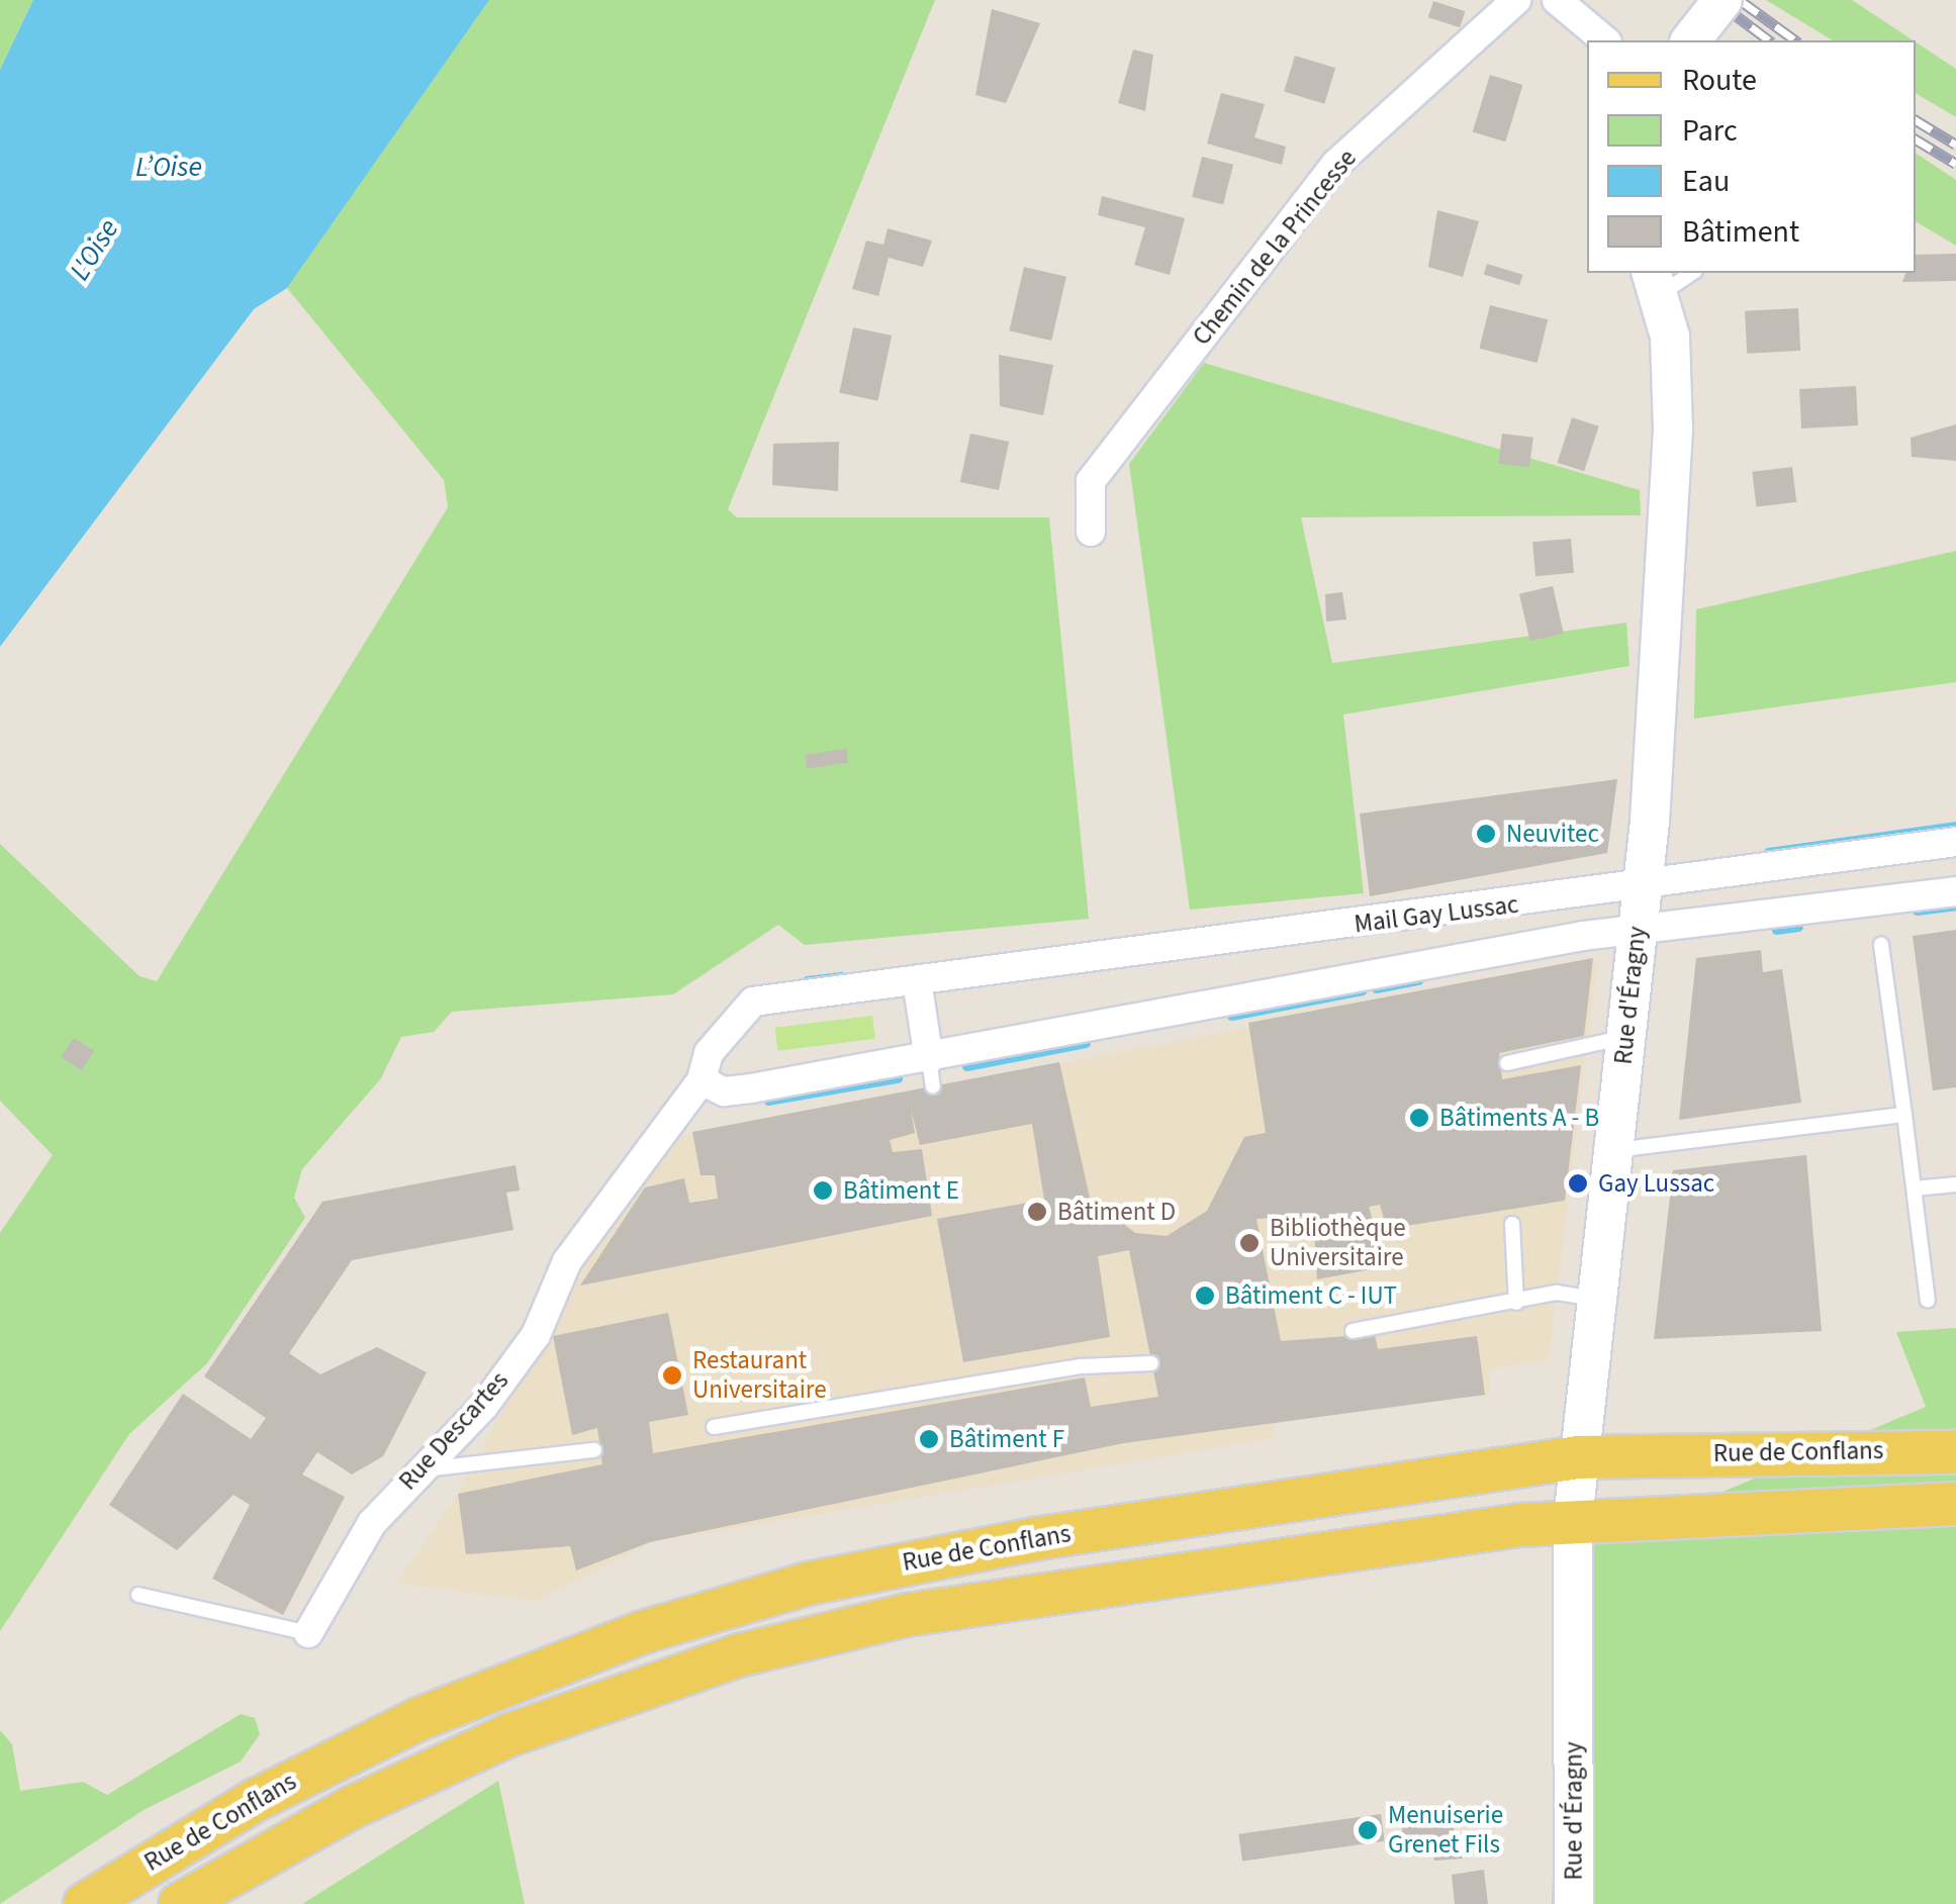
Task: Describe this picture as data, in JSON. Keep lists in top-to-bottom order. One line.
{"streets":{"main road":["Rue de Conflans"],"street":["Chemin de la Princesse","Mail Gay Lussac","Rue d'Éragny","Rue Descartes"]},"crossings":[["Mail Gay Lussac","Rue d'Éragny"],["Mail Gay Lussac","Rue Descartes"],["Rue d'Éragny","Rue de Conflans"]],"water":["L’Oise","L'Oise"],"places":["Neuvitec","Bâtiments A - B","Gay Lussac","Bâtiment E","Bâtiment D","Bibliothèque Universitaire","Bâtiment C - IUT","Restaurant Universitaire","Bâtiment F","Menuiserie Grenet Fils"],"legend":["Route","Parc","Eau","Bâtiment"]}
